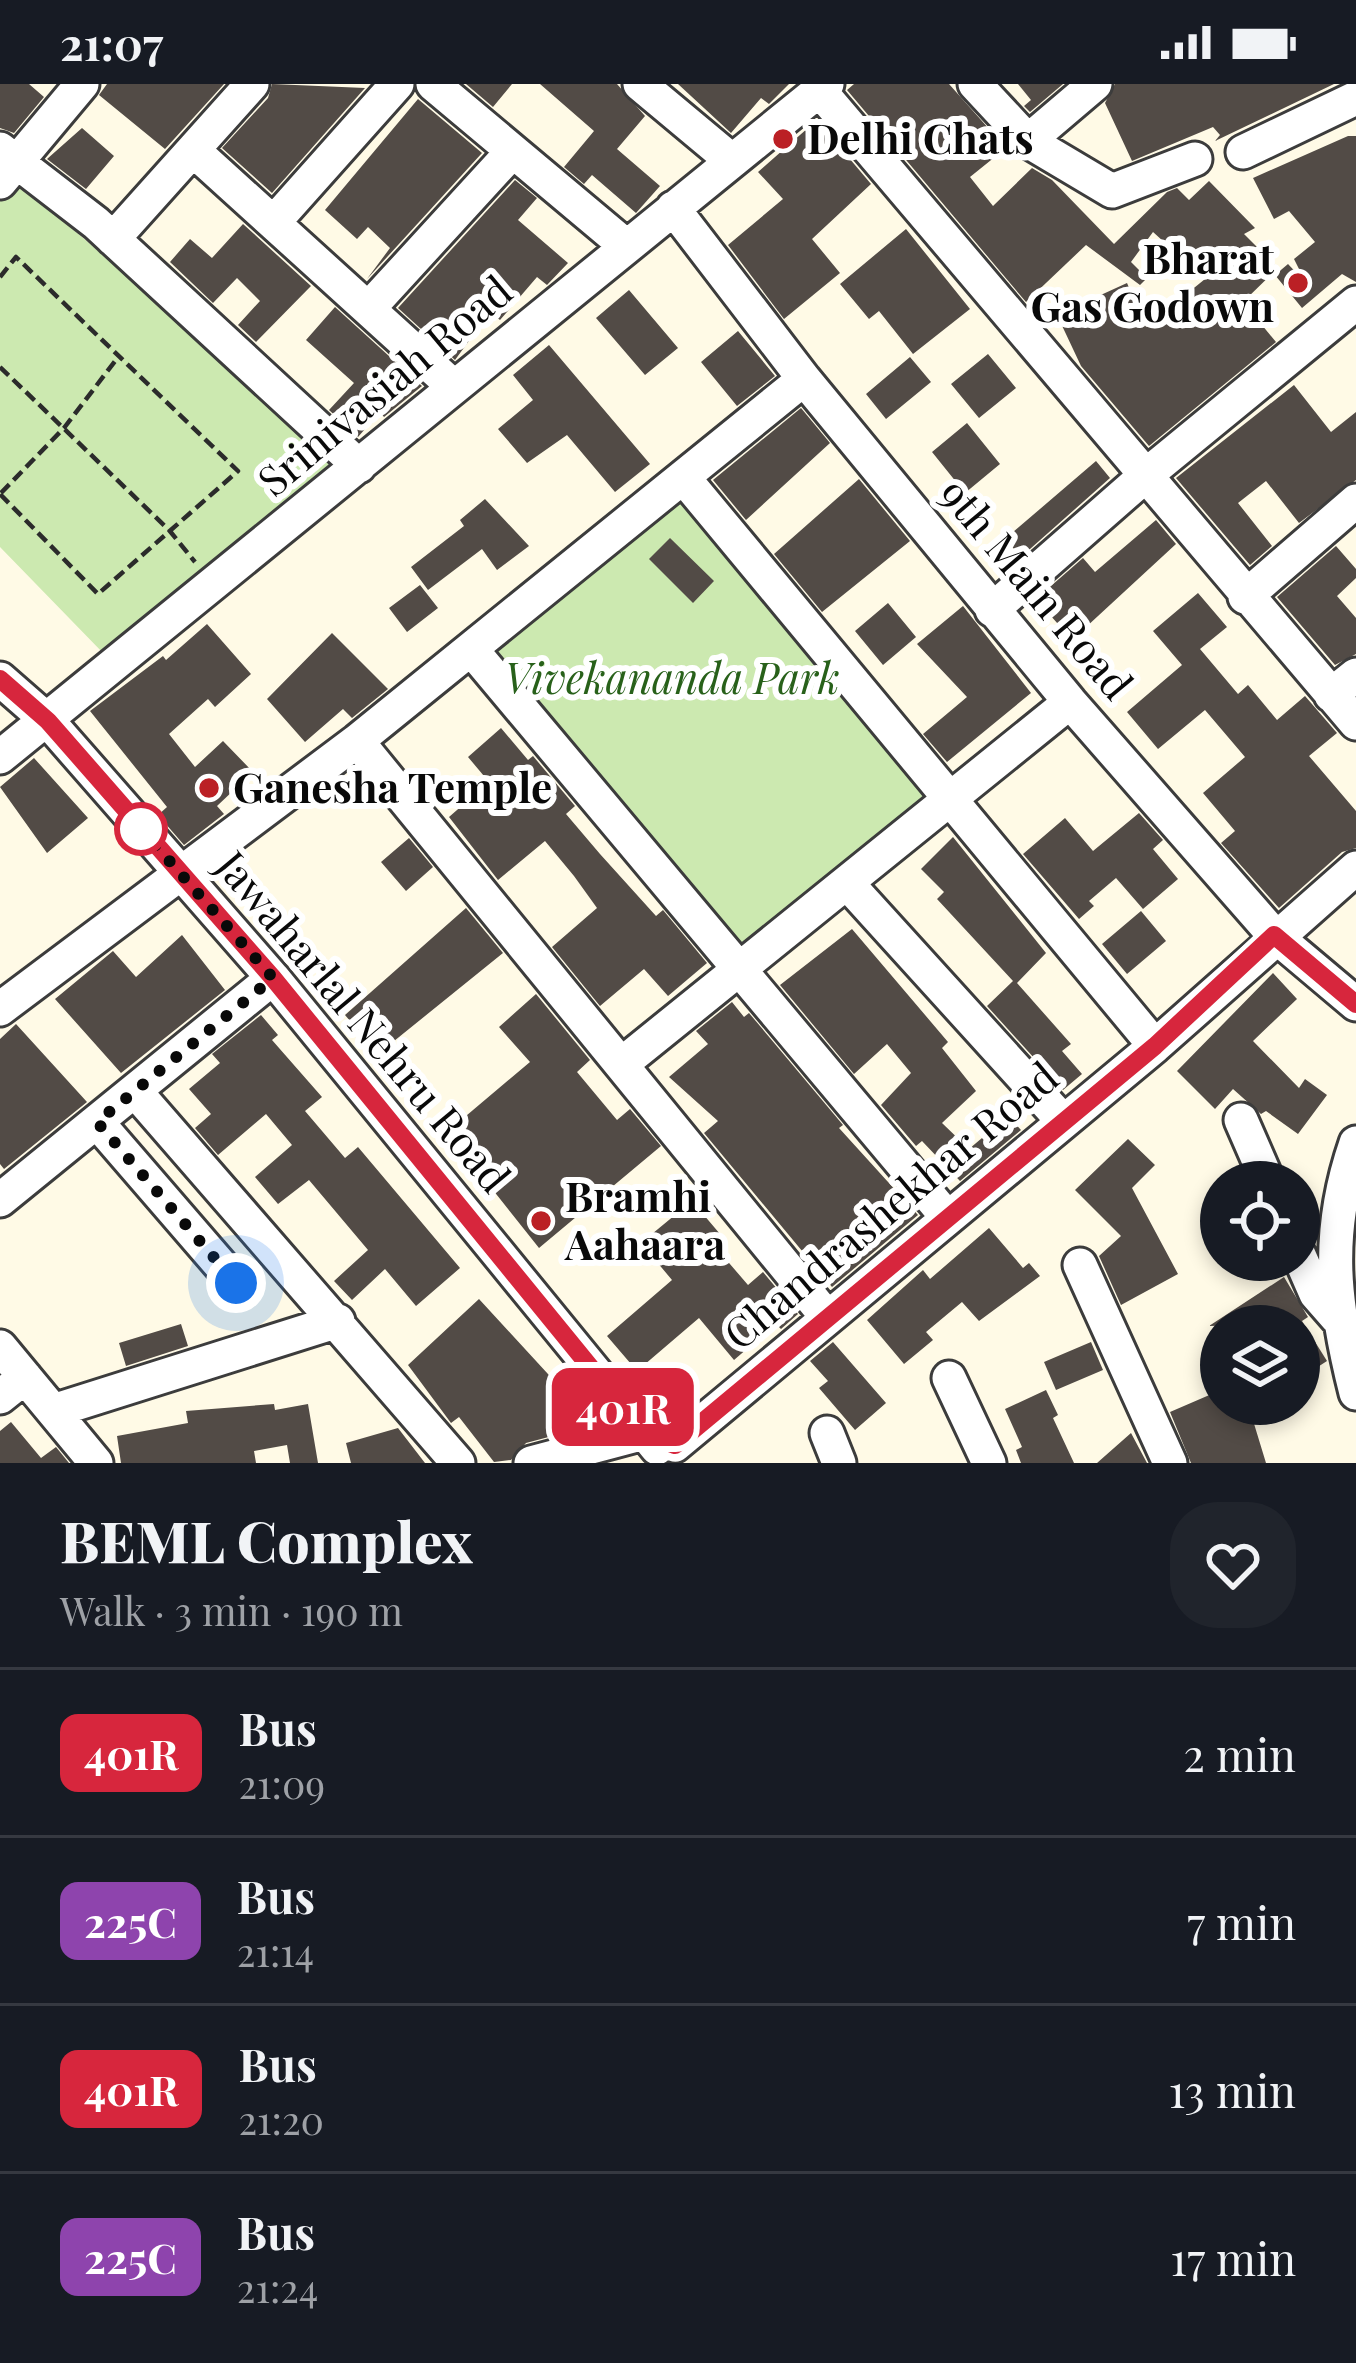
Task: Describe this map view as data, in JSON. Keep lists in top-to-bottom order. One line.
{"streets":{"street":["Srinivasiah Road","9th Main Road","Jawaharlal Nehru Road","Chandrashekhar Road"]},"crossings":[["Srinivasiah Road","9th Main Road"],["Srinivasiah Road","Jawaharlal Nehru Road"],["9th Main Road","Chandrashekhar Road"],["Jawaharlal Nehru Road","Chandrashekhar Road"]],"parks":["Vivekananda Park"],"places":["Delhi Chats","Bharat Gas Godown","Ganesha Temple","Bramhi Aahaara"],"lines":["bus line 401R"],"page":{"status":"21:07","on_map":"401R","heading":["BEML Complex","Walk · 3 min · 190 m"],"list":[{"mark":"401R","name":"Bus","note":"21:09","value":"2 min"},{"mark":"225C","name":"Bus","note":"21:14","value":"7 min"},{"mark":"401R","name":"Bus","note":"21:20","value":"13 min"},{"mark":"225C","name":"Bus","note":"21:24","value":"17 min"}]}}
